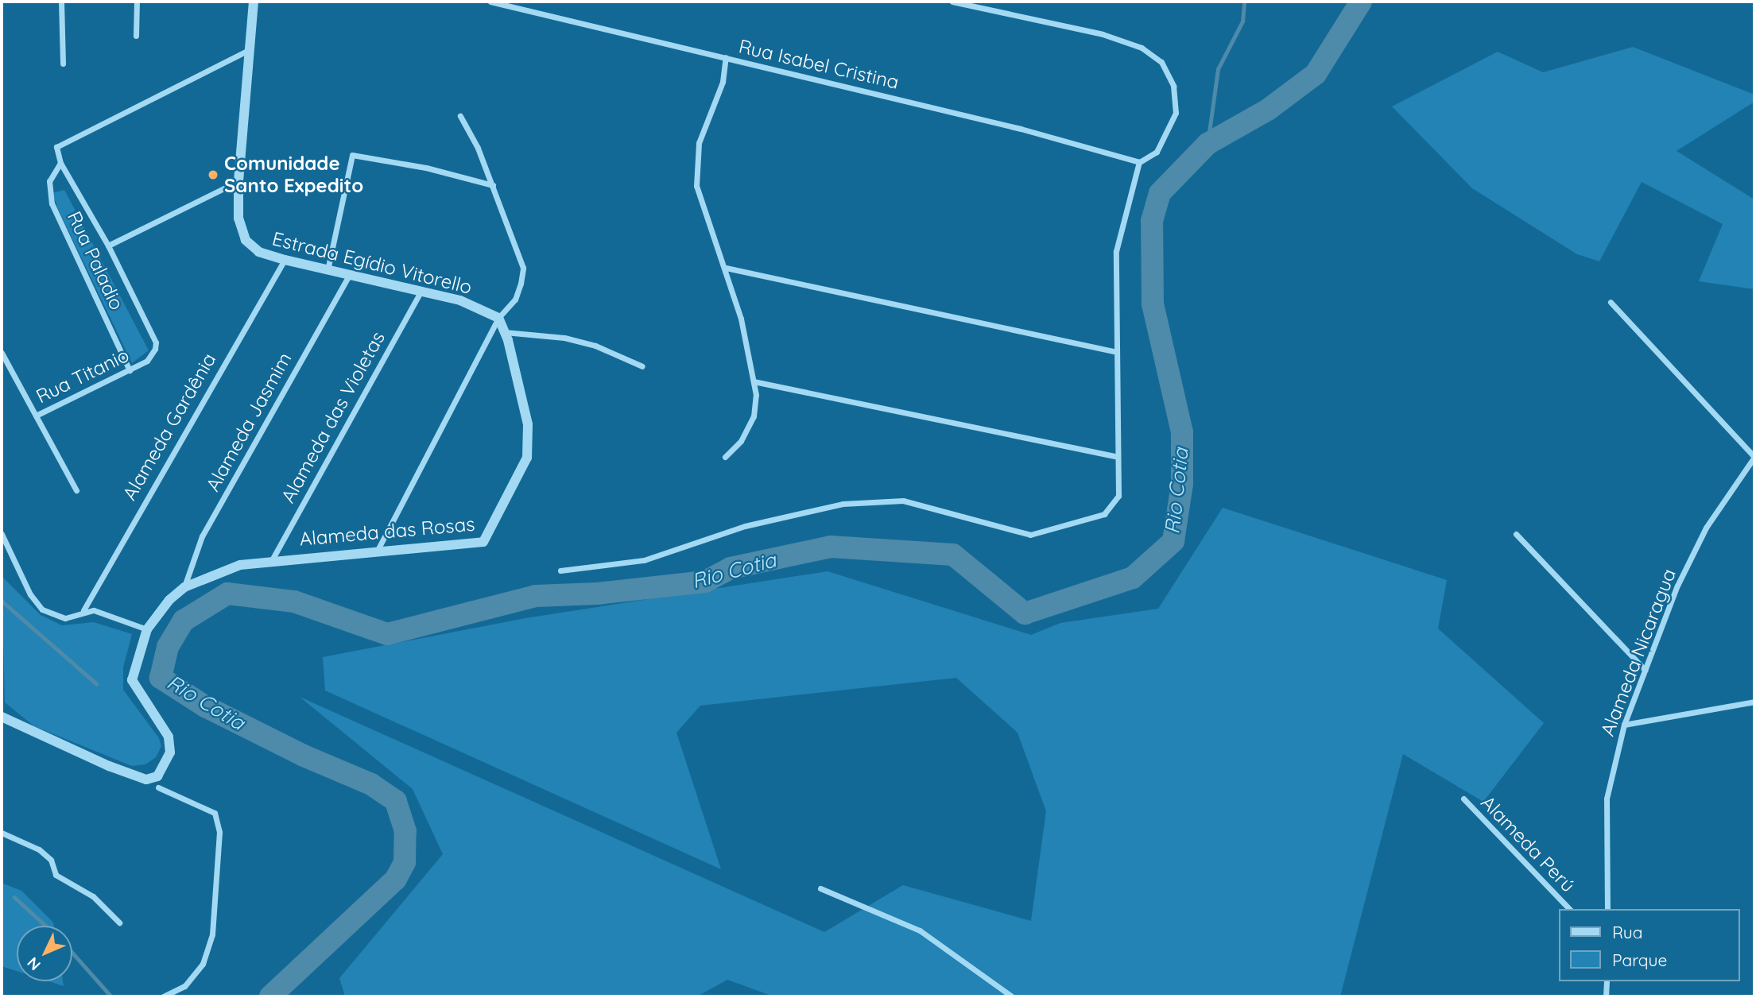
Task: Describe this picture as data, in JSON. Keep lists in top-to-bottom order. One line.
{"streets":{"street":["Rua Isabel Cristina","Rua Paladio","Estrada Egídio Vitorello","Rua Titanio","Alameda das Violetas","Alameda Jasmim","Alameda Gardênia","Alameda das Rosas","Alameda Nicaragua","Alameda Perú"]},"crossings":[["Rua Paladio","Rua Titanio"],["Estrada Egídio Vitorello","Rua Titanio"],["Estrada Egídio Vitorello","Alameda das Violetas"],["Estrada Egídio Vitorello","Alameda Jasmim"],["Estrada Egídio Vitorello","Alameda Gardênia"],["Estrada Egídio Vitorello","Alameda das Rosas"],["Alameda das Violetas","Alameda das Rosas"],["Alameda Jasmim","Alameda das Rosas"]],"water":["Rio Cotia"],"places":["Comunidade Santo Expedito"],"legend":["Rua","Parque"],"north":"bottom left"}
